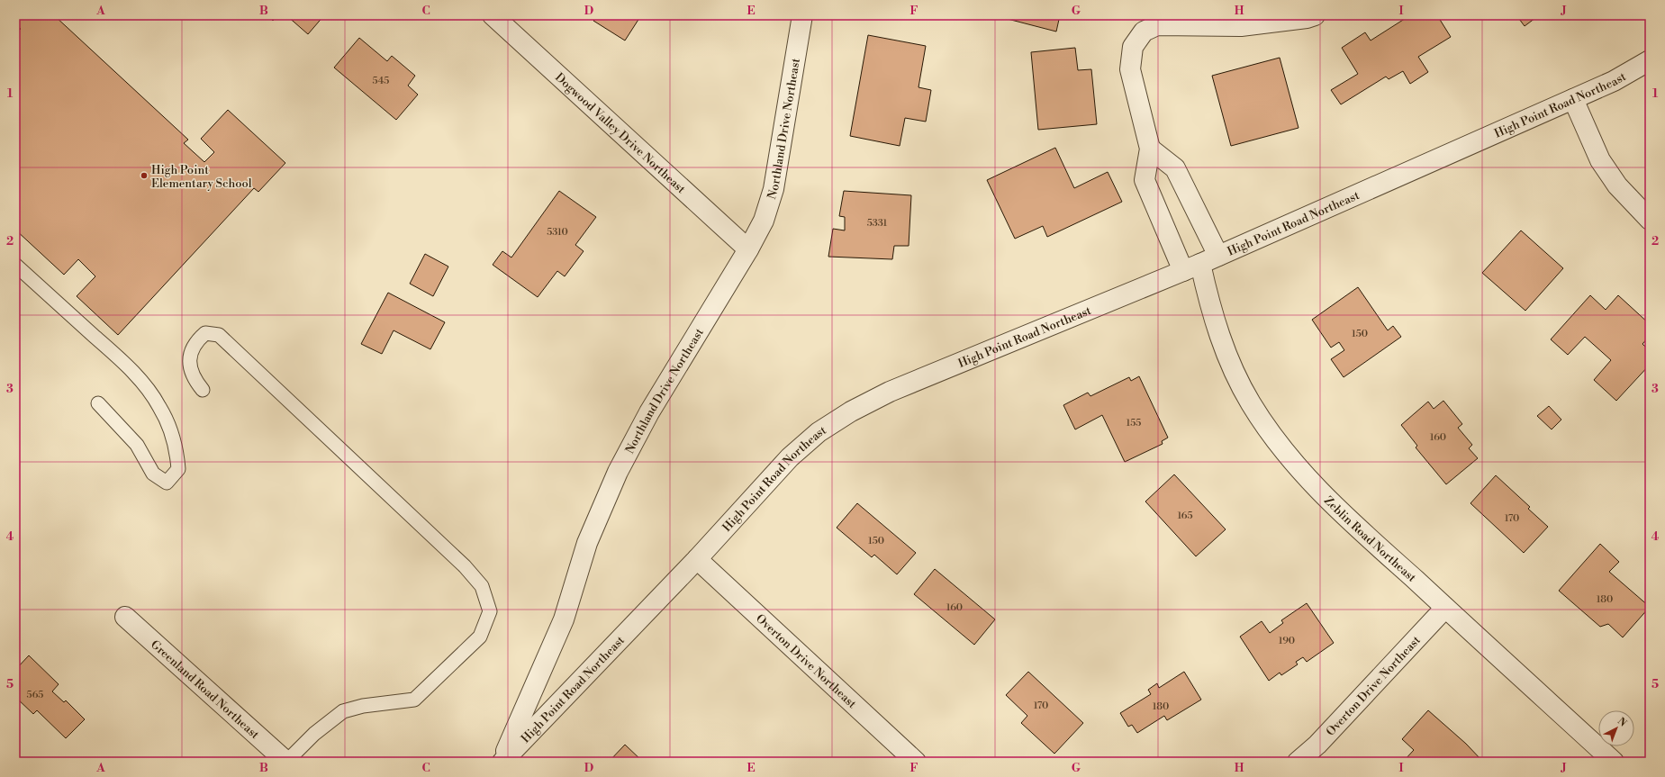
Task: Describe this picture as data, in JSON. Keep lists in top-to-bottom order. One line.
{"streets":{"street":["High Point Road Northeast","Northland Drive Northeast","Dogwood Valley Drive Northeast","Zeblin Road Northeast","Overton Drive Northeast","Greenland Road Northeast"]},"crossings":[["High Point Road Northeast","Northland Drive Northeast"],["High Point Road Northeast","Zeblin Road Northeast"],["High Point Road Northeast","Overton Drive Northeast"],["Northland Drive Northeast","Dogwood Valley Drive Northeast"],["Zeblin Road Northeast","Overton Drive Northeast"]],"places":["High Point Elementary School"],"house_numbers":["545","5331","5310","150","155","160","165","170","150","180","160","190","565","170","180"],"north":"top right","grid":{"columns":["A","B","C","D","E","F","G","H","I","J"],"rows":["1","2","3","4","5"]}}
